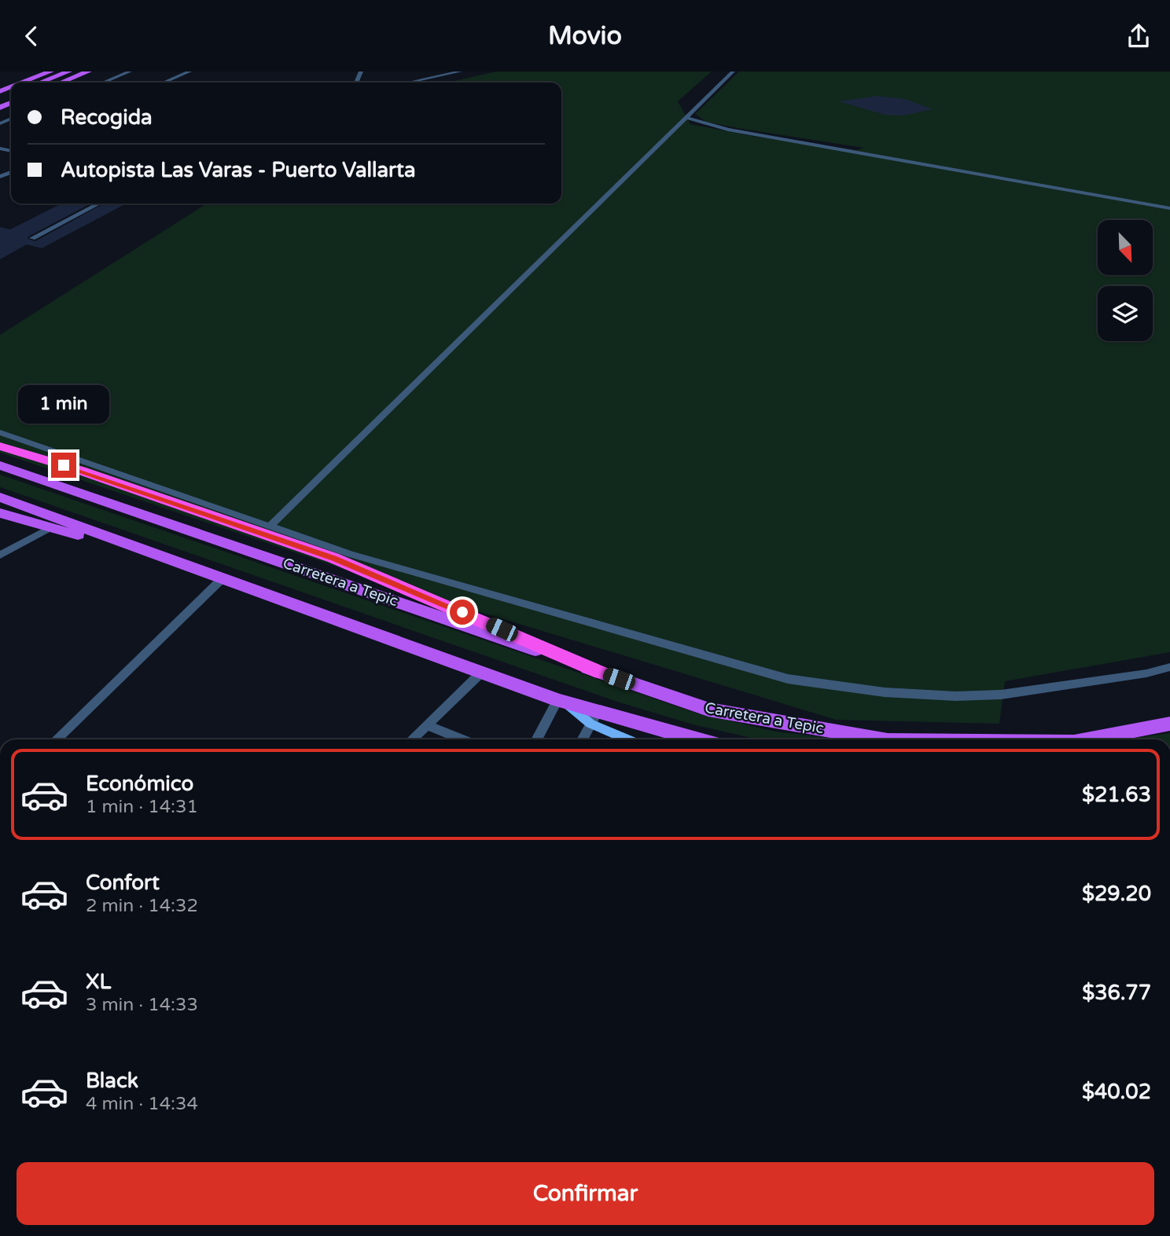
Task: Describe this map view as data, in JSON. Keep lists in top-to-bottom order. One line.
{"streets":{"highway":["Carretera a Tepic"]},"north":"bottom right","page":{"header":"Movio","banner":["Recogida","Autopista Las Varas - Puerto Vallarta"],"bubble":"1 min","list":[{"name":"Económico","note":"1 min · 14:31","value":"$21.63"},{"name":"Confort","note":"2 min · 14:32","value":"$29.20"},{"name":"XL","note":"3 min · 14:33","value":"$36.77"},{"name":"Black","note":"4 min · 14:34","value":"$40.02"}],"buttons":"Confirmar"}}
